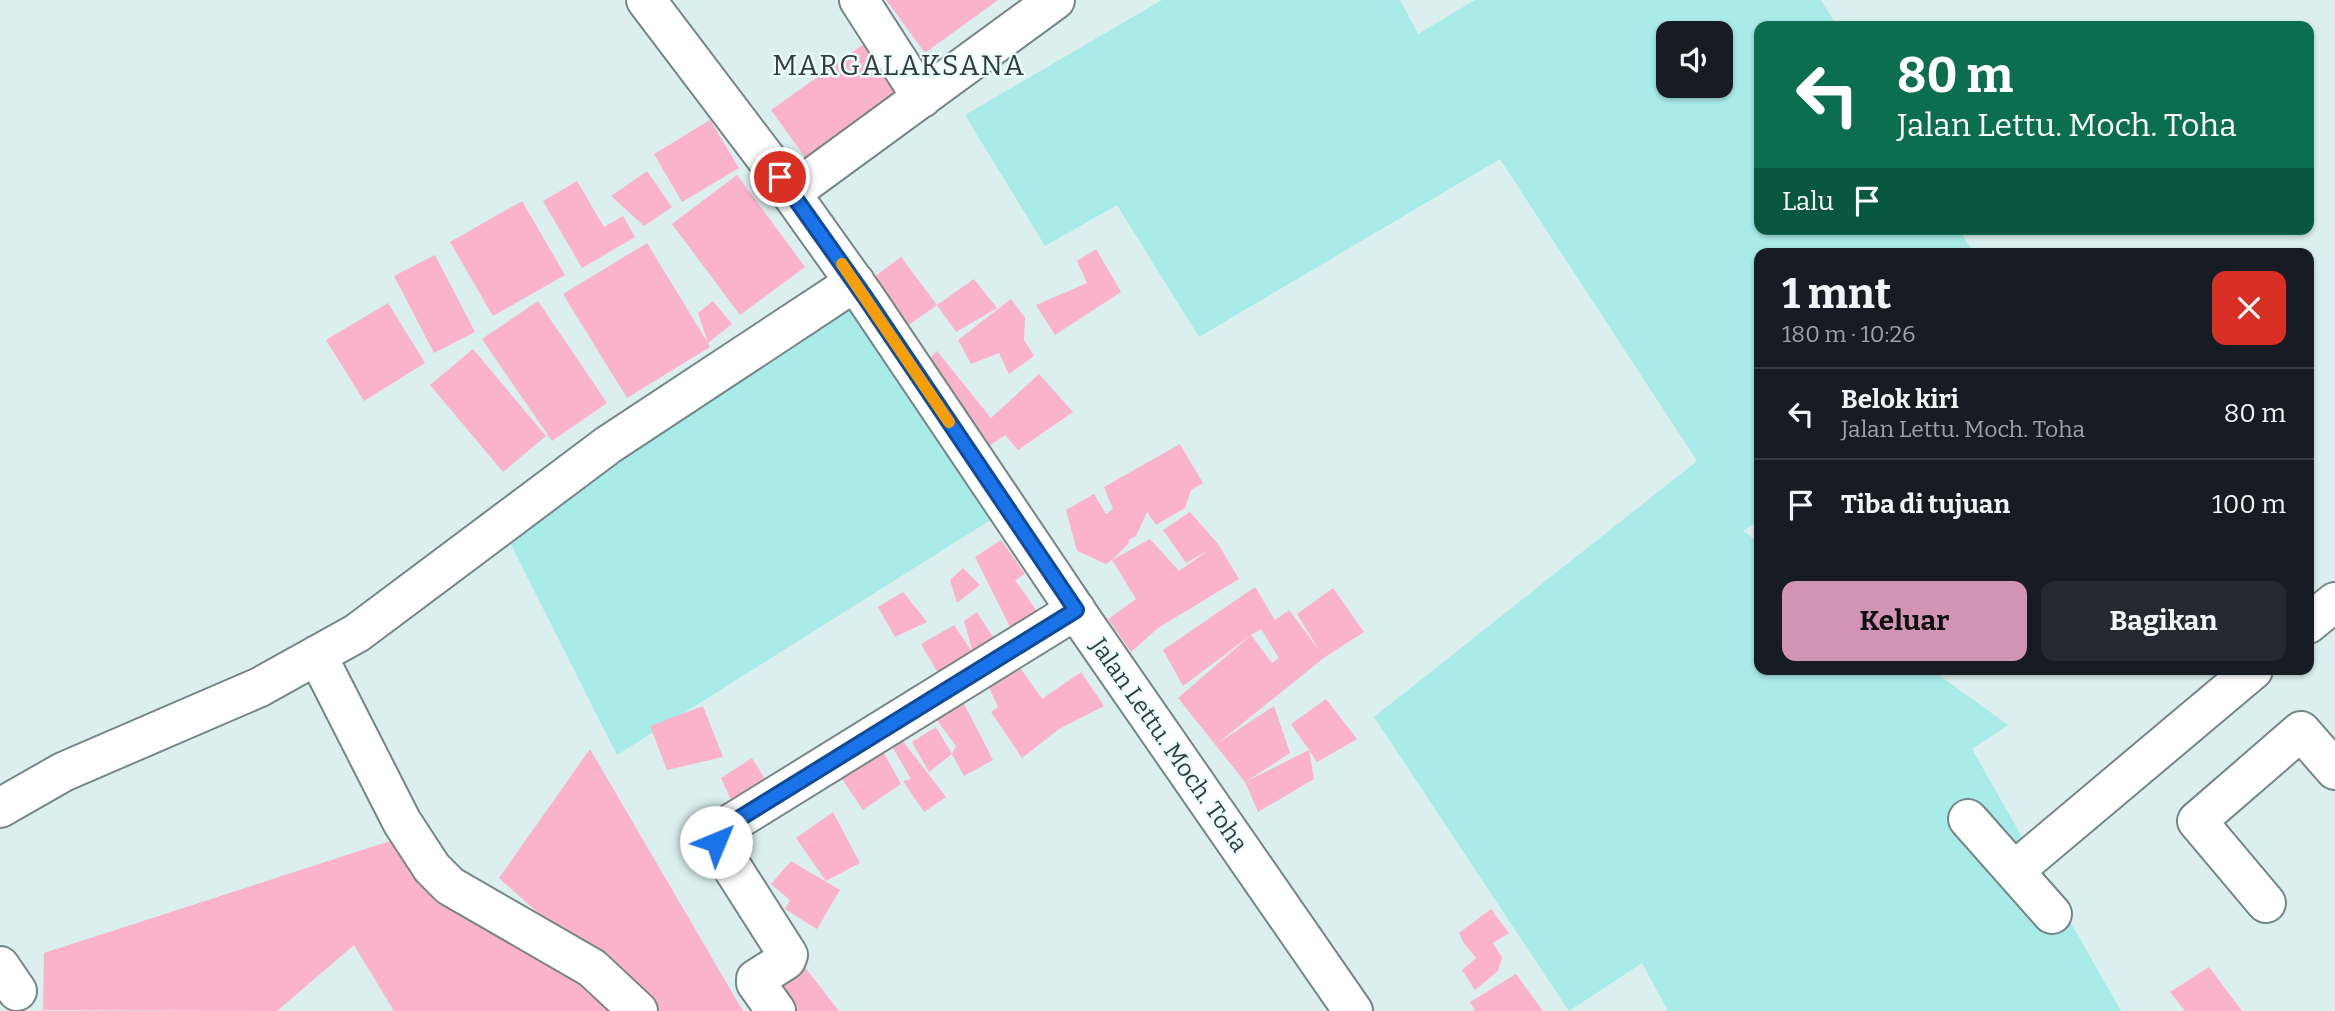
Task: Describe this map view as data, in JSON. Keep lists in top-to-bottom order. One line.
{"streets":{"street":["Jalan Lettu. Moch. Toha"]},"districts":["MARGALAKSANA"],"page":{"turn":["80 m","Jalan Lettu. Moch. Toha"],"then":"Lalu","heading":["1 mnt","180 m · 10:26"],"list":[{"name":"Belok kiri","note":"Jalan Lettu. Moch. Toha","value":"80 m"},{"name":"Tiba di tujuan","value":"100 m"}],"buttons":["Keluar","Bagikan"]}}
